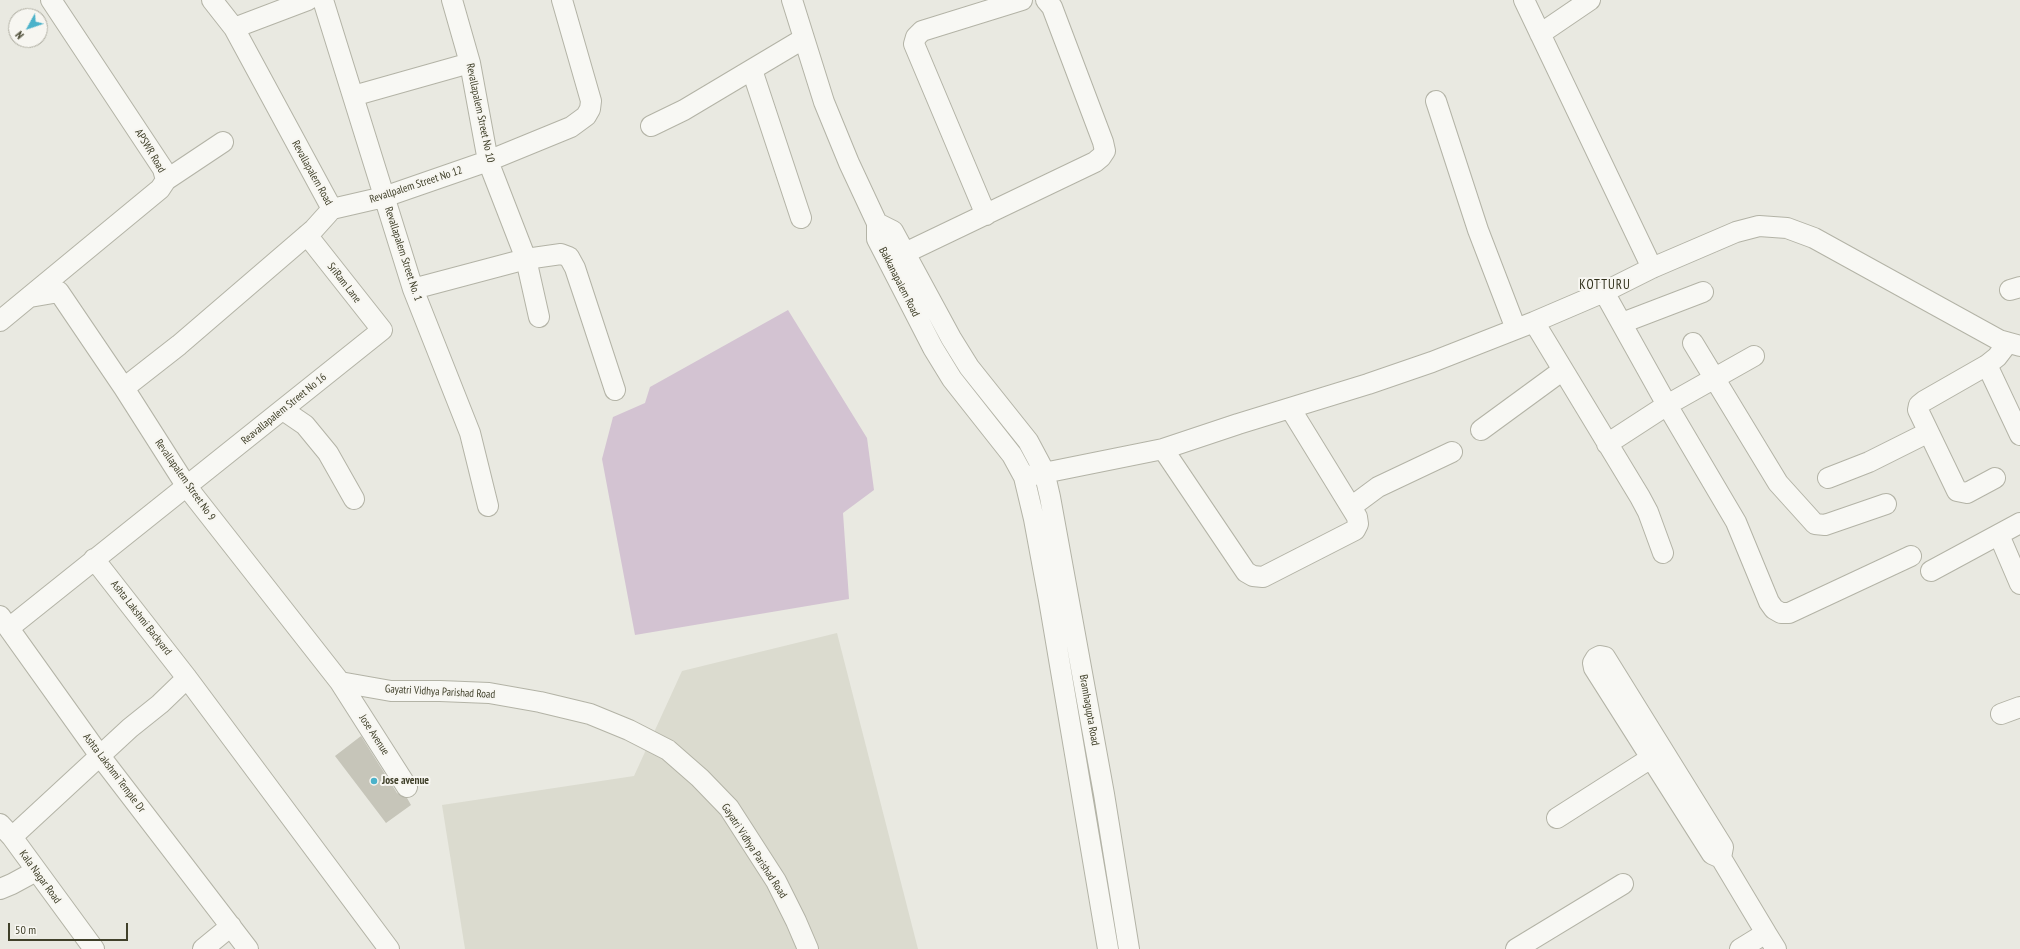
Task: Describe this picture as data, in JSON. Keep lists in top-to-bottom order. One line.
{"streets":{"street":["Revallapalem Street No 10","APSWR Road","Revallapalem Road","Revallpalem Street No 12","Revallapalem Street No. 1","Bakkanapalem Road","SriRam Lane","Reavallapalem Street No 16","Revallapalem Street No 9","Ashta Lakshmi Backyard","Gayatri Vidhya Parishad Road","Bramhagupta Road","Jose Avenue","Ashta Lakshmi Temple Dr","Kala Nagar Road"]},"crossings":[["Revallapalem Street No 10","Revallpalem Street No 12"],["APSWR Road","Revallapalem Street No 9"],["Revallapalem Road","Revallpalem Street No 12"],["Revallapalem Road","SriRam Lane"],["Revallapalem Road","Revallapalem Street No 9"],["Revallpalem Street No 12","Revallapalem Street No. 1"],["Bakkanapalem Road","Bramhagupta Road"],["SriRam Lane","Reavallapalem Street No 16"],["Reavallapalem Street No 16","Revallapalem Street No 9"],["Reavallapalem Street No 16","Ashta Lakshmi Backyard"],["Reavallapalem Street No 16","Ashta Lakshmi Temple Dr"],["Revallapalem Street No 9","Gayatri Vidhya Parishad Road"],["Revallapalem Street No 9","Jose Avenue"],["Gayatri Vidhya Parishad Road","Jose Avenue"]],"districts":["KOTTURU"],"places":["Jose avenue"],"scale_bar":"50 m","north":"bottom left"}
